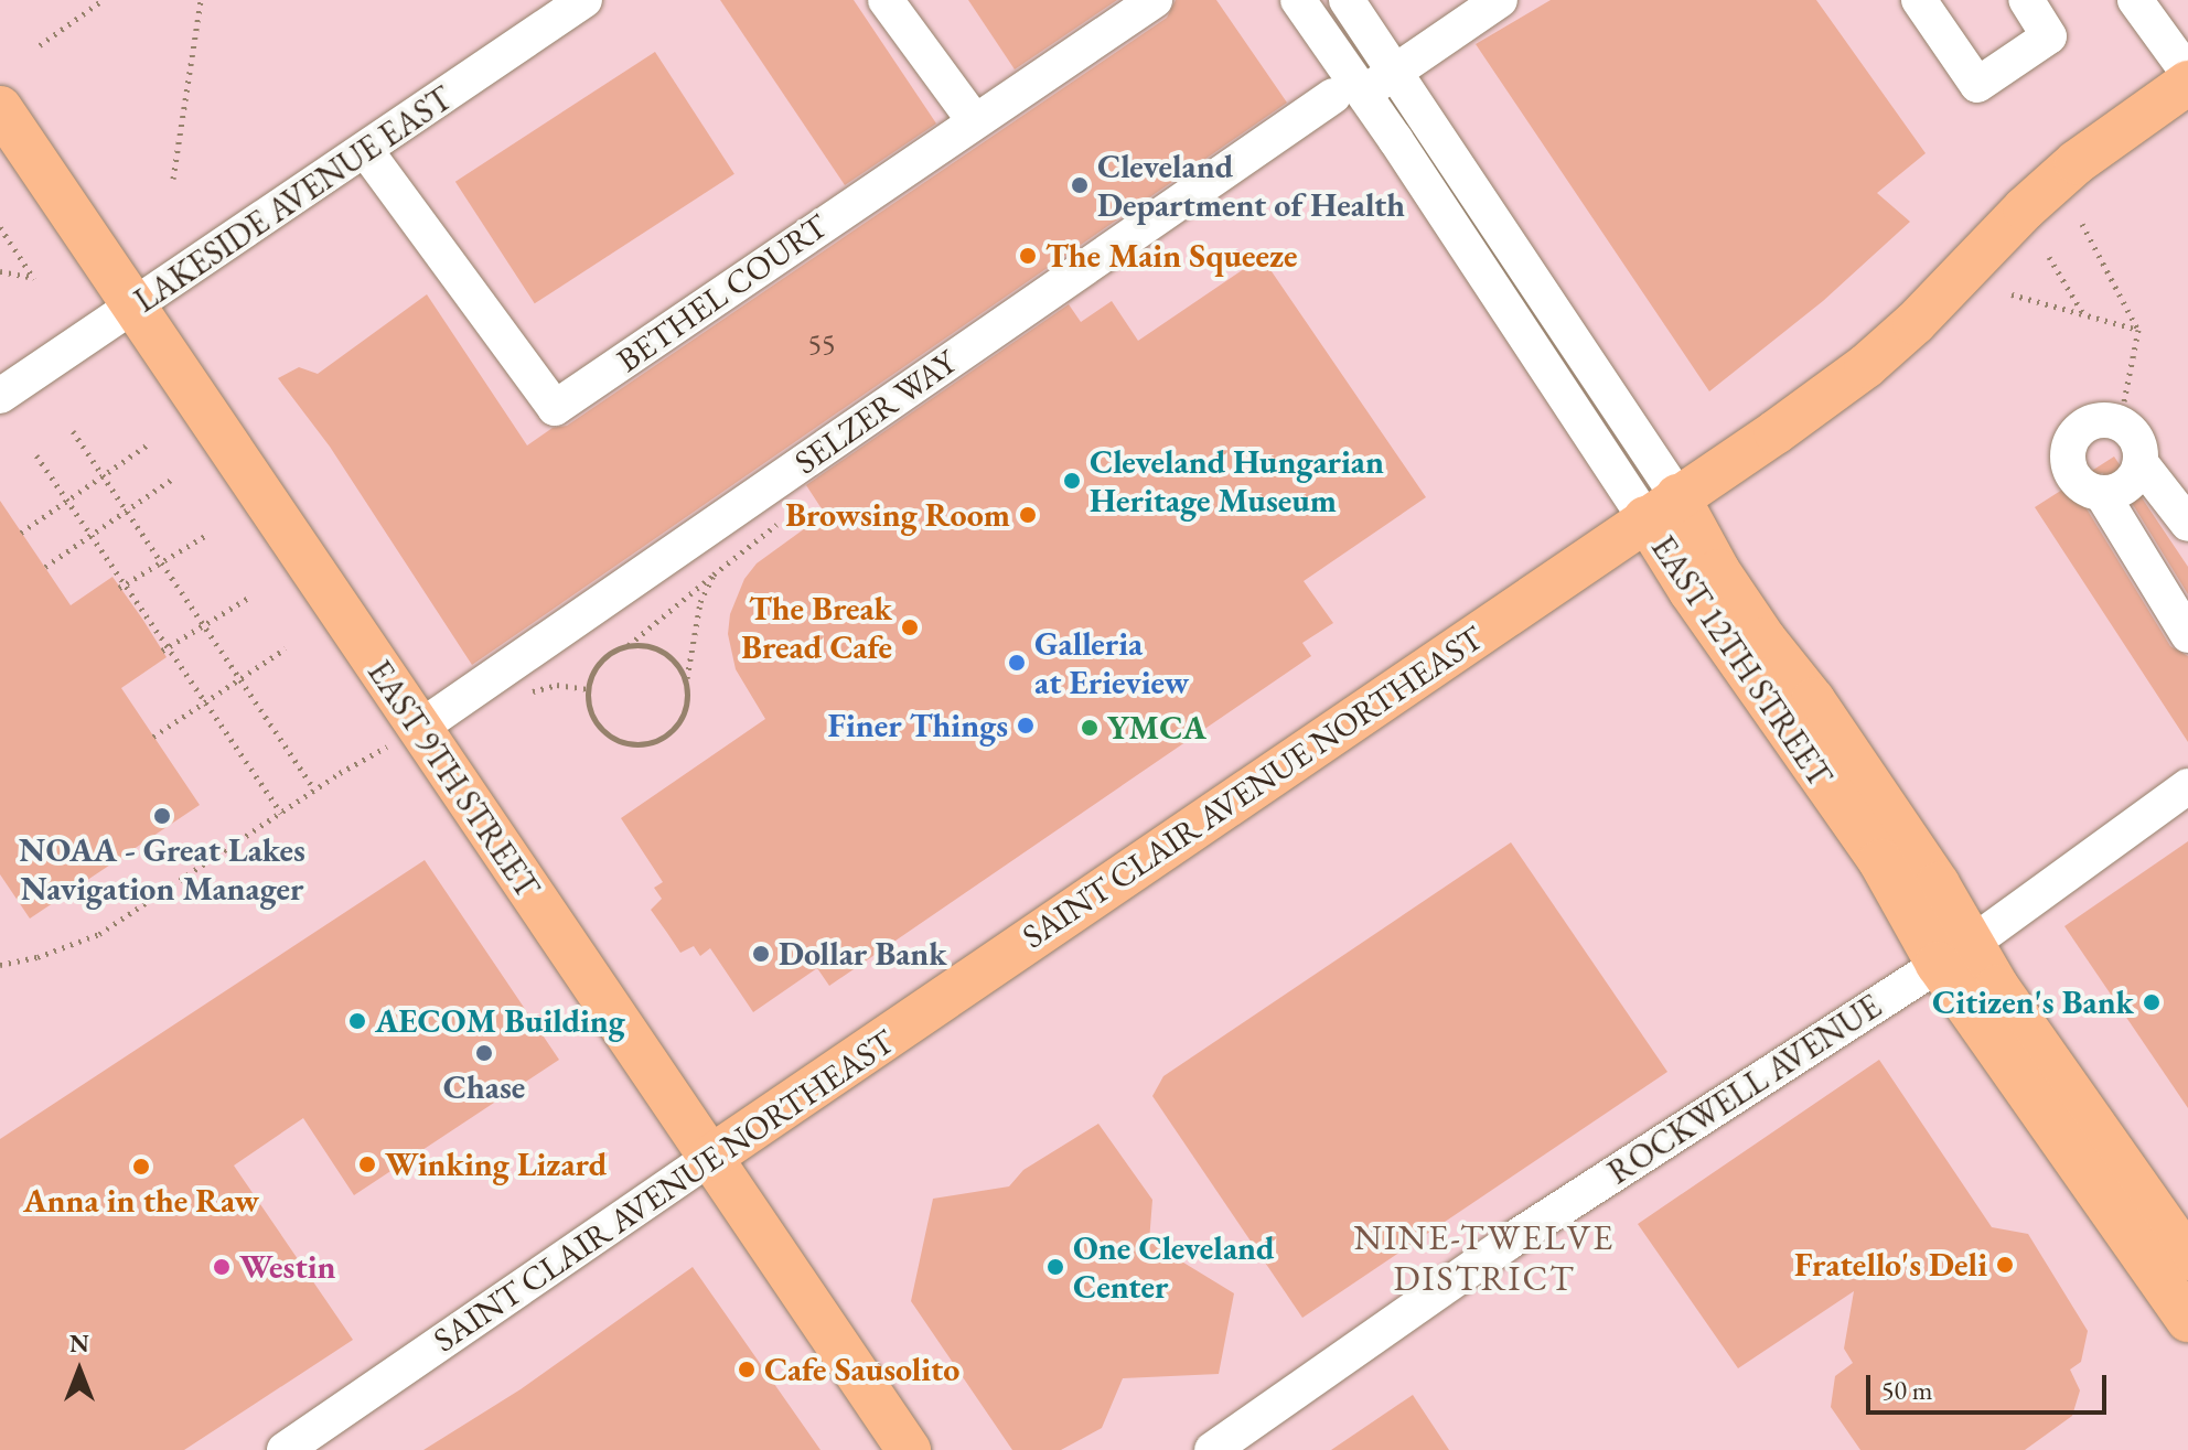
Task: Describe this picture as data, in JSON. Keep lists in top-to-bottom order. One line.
{"streets":{"main road":["EAST 12TH STREET","EAST 9TH STREET","SAINT CLAIR AVENUE NORTHEAST"],"street":["LAKESIDE AVENUE EAST","BETHEL COURT","SELZER WAY","ROCKWELL AVENUE"]},"crossings":[["LAKESIDE AVENUE EAST","BETHEL COURT"],["LAKESIDE AVENUE EAST","EAST 9TH STREET"],["SELZER WAY","EAST 12TH STREET"],["SELZER WAY","EAST 9TH STREET"],["EAST 12TH STREET","SAINT CLAIR AVENUE NORTHEAST"],["EAST 12TH STREET","ROCKWELL AVENUE"],["EAST 9TH STREET","SAINT CLAIR AVENUE NORTHEAST"]],"districts":["NINE-TWELVE DISTRICT"],"places":["Cleveland Department of Health","The Main Squeeze","Cleveland Hungarian Heritage Museum","Browsing Room","The Break Bread Cafe","Galleria at Erieview","Finer Things","YMCA","NOAA - Great Lakes Navigation Manager","Dollar Bank","Citizen's Bank","AECOM Building","Chase","Winking Lizard","Anna in the Raw","Fratello's Deli","Westin","One Cleveland Center","Cafe Sausolito"],"house_numbers":["55"],"scale_bar":"50 m","north":"top"}
